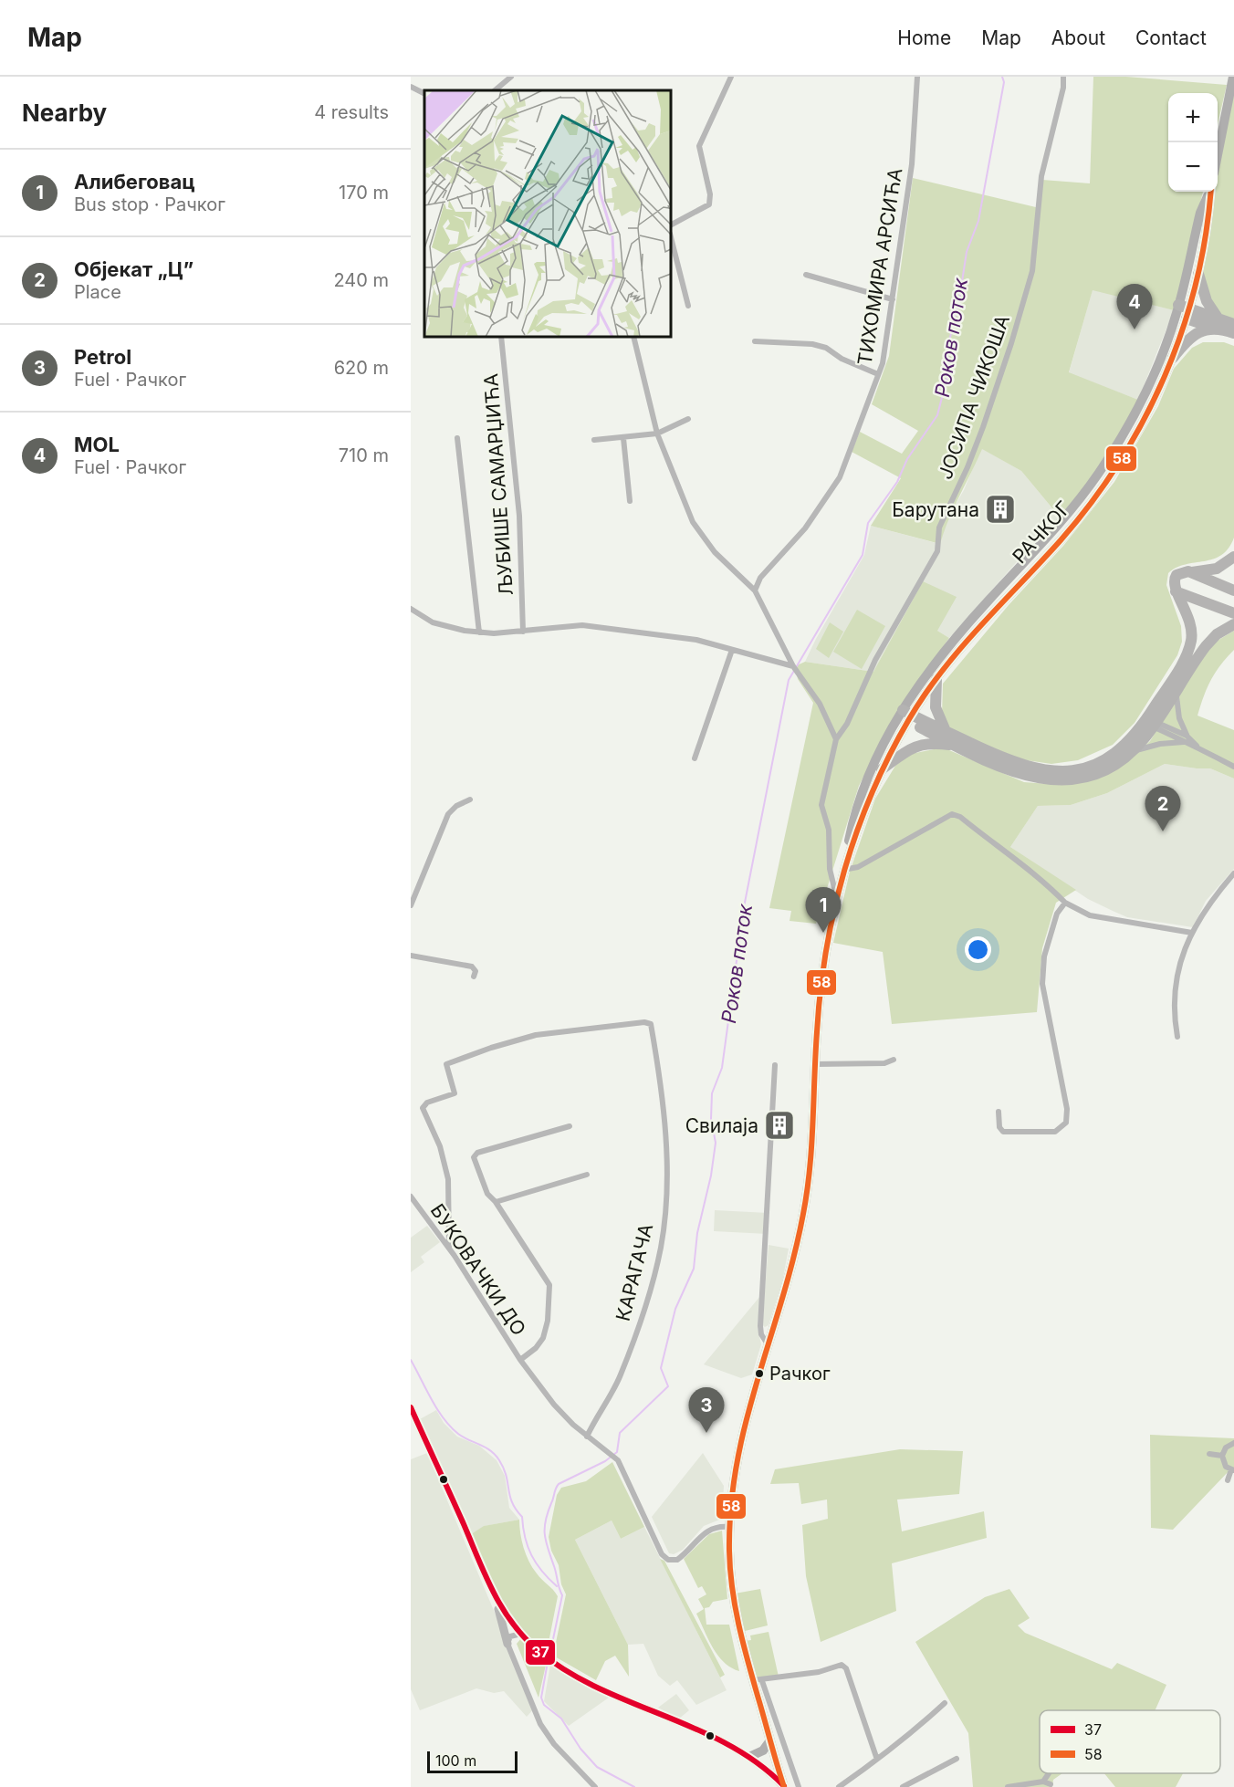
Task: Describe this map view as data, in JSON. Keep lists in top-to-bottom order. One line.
{"streets":{"main road":["РАЧКОГ"],"street":["ТИХОМИРА АРСИЋА","ЈОСИПА ЧИКОША","ЉУБИШЕ САМАРЏИЋА","БУКОВАЧКИ ДО","КАРАГАЧА"]},"crossings":[["ЈОСИПА ЧИКОША","РАЧКОГ"],["РАЧКОГ","БУКОВАЧКИ ДО"],["БУКОВАЧКИ ДО","КАРАГАЧА"]],"water":["Роков поток"],"places":{"building":["Барутана","Свилаја"],"other":["Рачког"]},"lines":["transit line 58","transit line 37"],"legend":["37","58"],"scale_bar":"100 m","page":{"header":"Map","nav":["Home","Map","About","Contact"],"heading":["Nearby","4 results"],"map_buttons":["+","−"],"list":[{"mark":"1","name":"Алибеговац","note":"Bus stop · Рачког","value":"170 m"},{"mark":"2","name":"Објекат „Ц”","note":"Place","value":"240 m"},{"mark":"3","name":"Petrol","note":"Fuel · Рачког","value":"620 m"},{"mark":"4","name":"MOL","note":"Fuel · Рачког","value":"710 m"}],"pins":["4","2","1","3"],"scale":"100 m"}}
